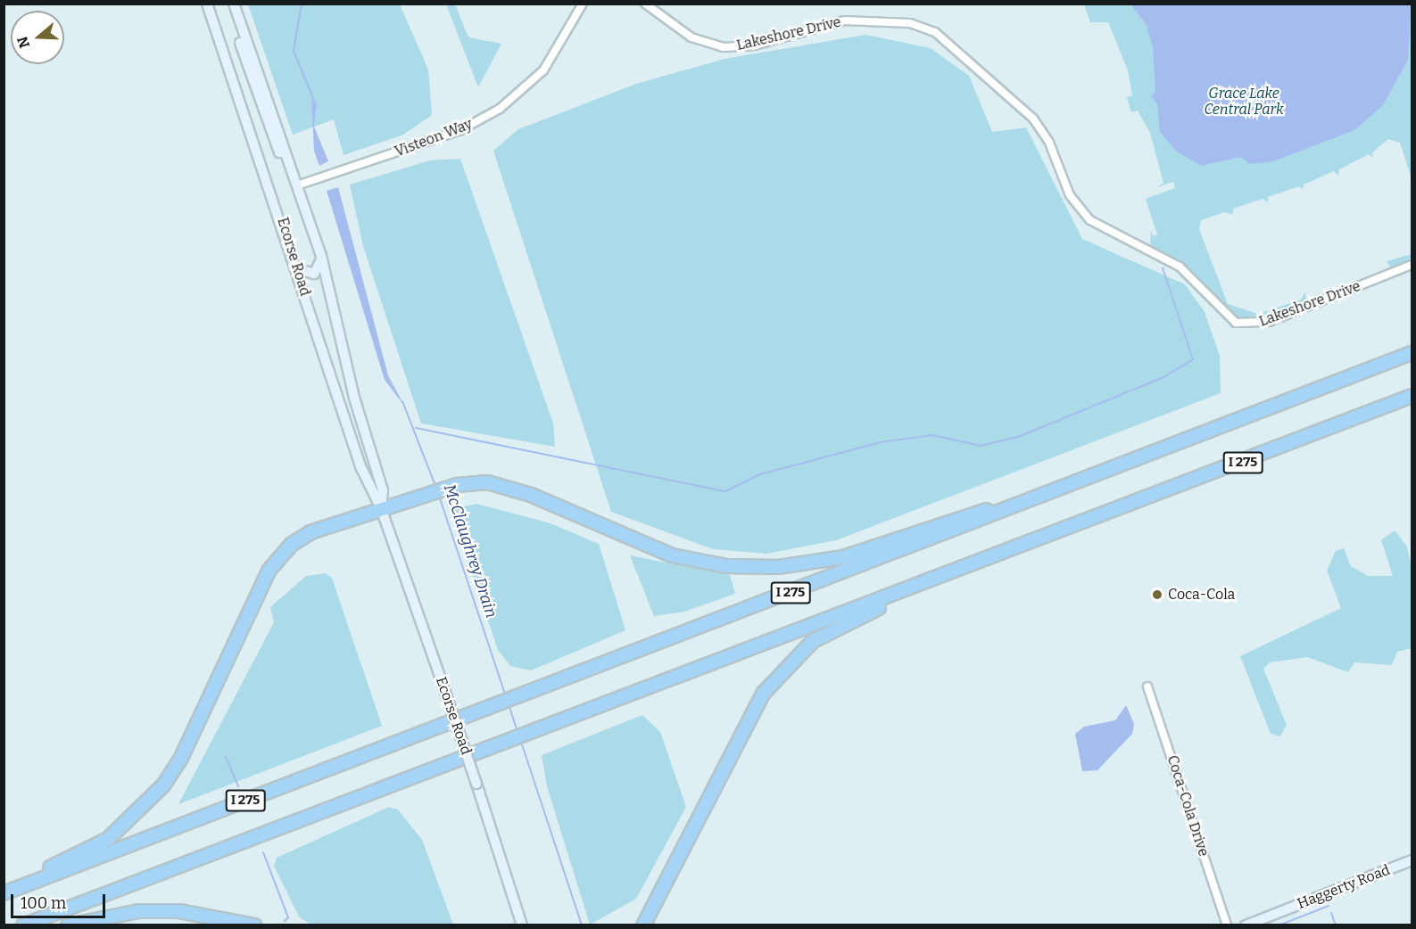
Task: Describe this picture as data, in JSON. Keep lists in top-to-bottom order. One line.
{"streets":{"highway":["I 275"],"main road":["Ecorse Road","Haggerty Road"],"street":["Lakeshore Drive","Visteon Way","Coca-Cola Drive"]},"crossings":[["Visteon Way","Ecorse Road"]],"water":["McClaughrey Drain"],"parks":["Grace Lake Central Park"],"places":["Coca-Cola"],"scale_bar":"100 m","north":"left"}
